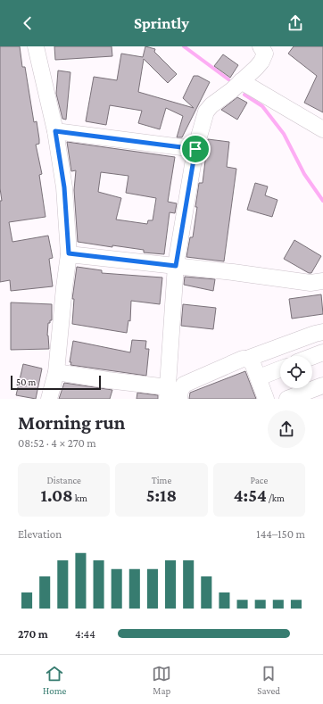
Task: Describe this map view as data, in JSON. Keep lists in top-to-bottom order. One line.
{"scale_bar":"50 m","page":{"header":"Sprintly","scale":"50 m","heading":["Morning run","08:52 · 4 × 270 m"],"stats":[["Distance","1.08 km"],["Time","5:18"],["Pace","4:54 /km"]],"chart":["Elevation","144–150 m"],"list":[{"name":"270 m","note":"4:44"}],"tabs":["Home","Map","Saved"]}}
